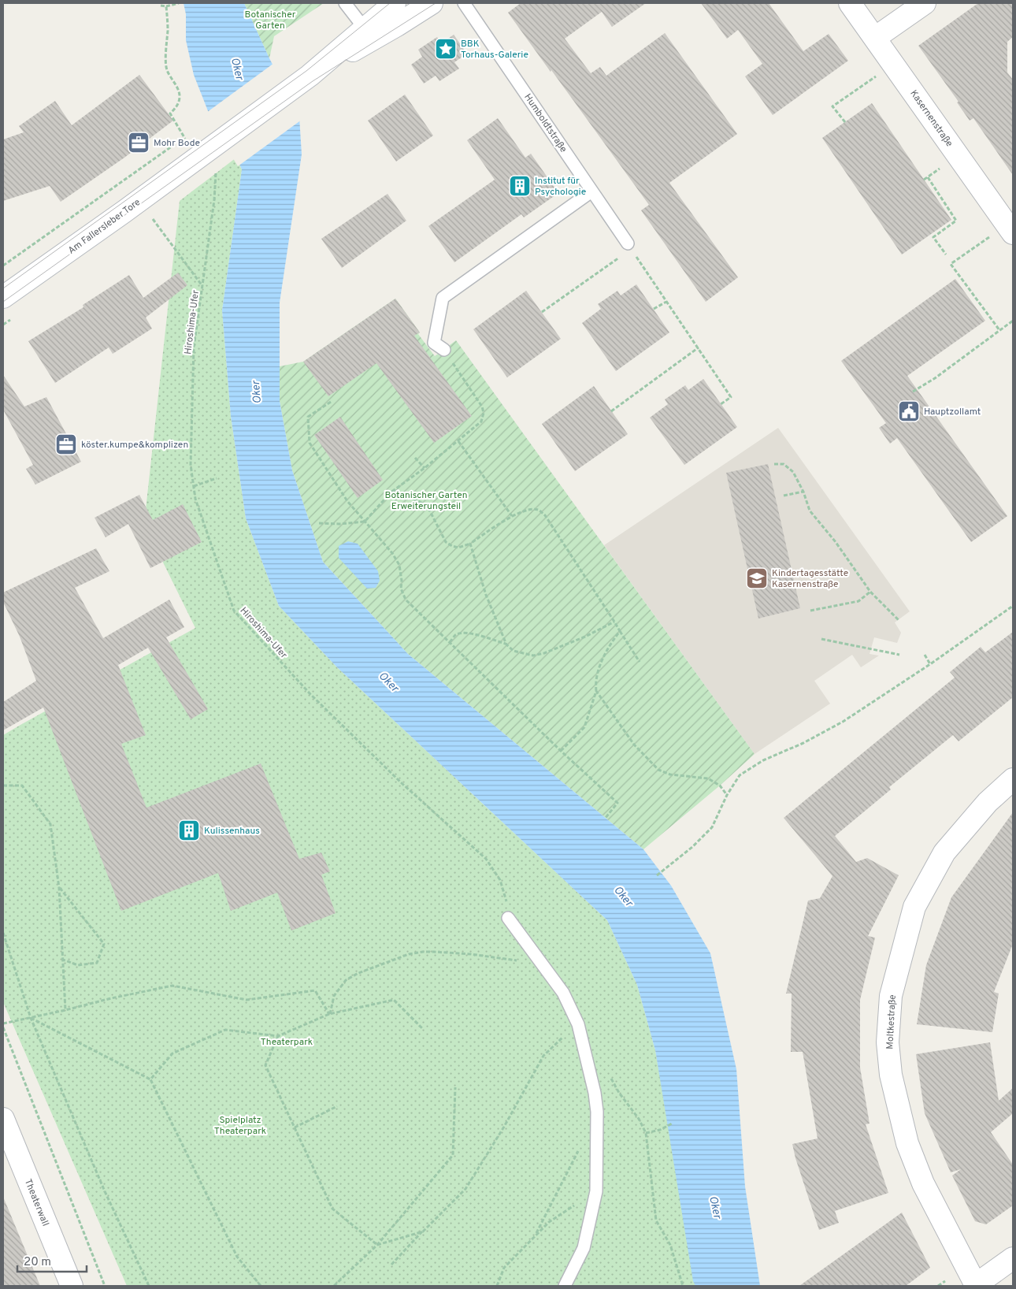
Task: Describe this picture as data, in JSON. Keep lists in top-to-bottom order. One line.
{"streets":{"street":["Kasernenstraße","Am Fallersleber Tore","Moltkestraße","Theaterwall"],"lane":["Humboldtstraße"],"path":["Hiroshima-Ufer"]},"water":["Oker"],"parks":["Botanischer Garten","Botanischer Garten Erweiterungsteil","Theaterpark","Spielplatz Theaterpark"],"places":{"place":["BBK Torhaus-Galerie"],"office":["Mohr Bode","köster.kumpe&komplizen"],"building":["Institut für Psychologie","Kulissenhaus"],"public building":["Hauptzollamt"],"school or university":["Kindertagesstätte Kasernenstraße"]},"scale_bar":"20 m"}
